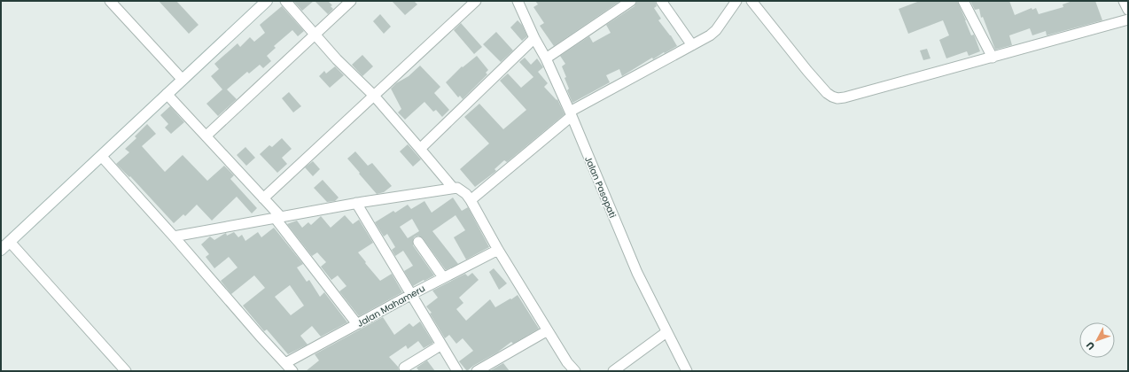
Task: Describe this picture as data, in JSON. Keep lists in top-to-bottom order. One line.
{"streets":{"street":["Jalan Pasopati","Jalan Mahameru"]},"north":"bottom left"}
